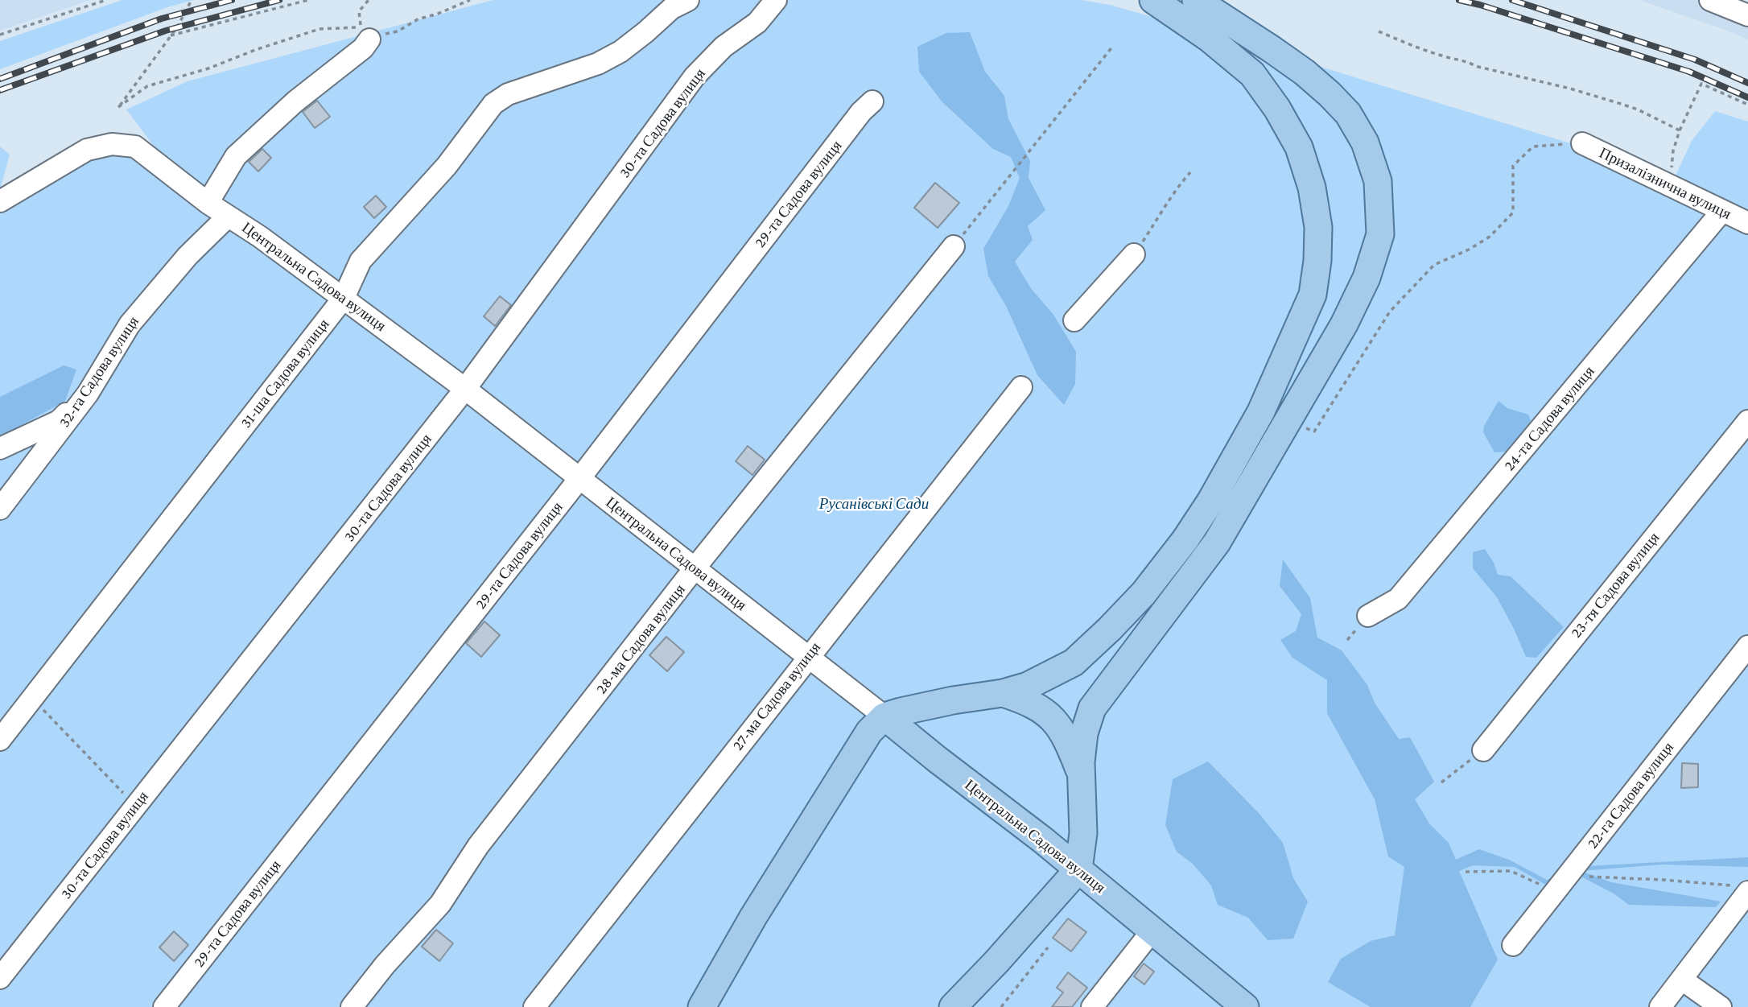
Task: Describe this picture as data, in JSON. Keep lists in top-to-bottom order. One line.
{"streets":{"main road":["Центральна Садова вулиця"],"street":["30-та Садова вулиця","Призалізнична вулиця","29-та Садова вулиця","32-га Садова вулиця","31-ша Садова вулиця","24-та Садова вулиця","23-тя Садова вулиця","28-ма Садова вулиця","27-ма Садова вулиця","22-га Садова вулиця"]},"crossings":[["30-та Садова вулиця","Центральна Садова вулиця"],["Призалізнична вулиця","24-та Садова вулиця"],["29-та Садова вулиця","Центральна Садова вулиця"],["Центральна Садова вулиця","32-га Садова вулиця"],["Центральна Садова вулиця","31-ша Садова вулиця"],["Центральна Садова вулиця","28-ма Садова вулиця"],["Центральна Садова вулиця","27-ма Садова вулиця"]],"parks":["Русанівські Сади"]}
